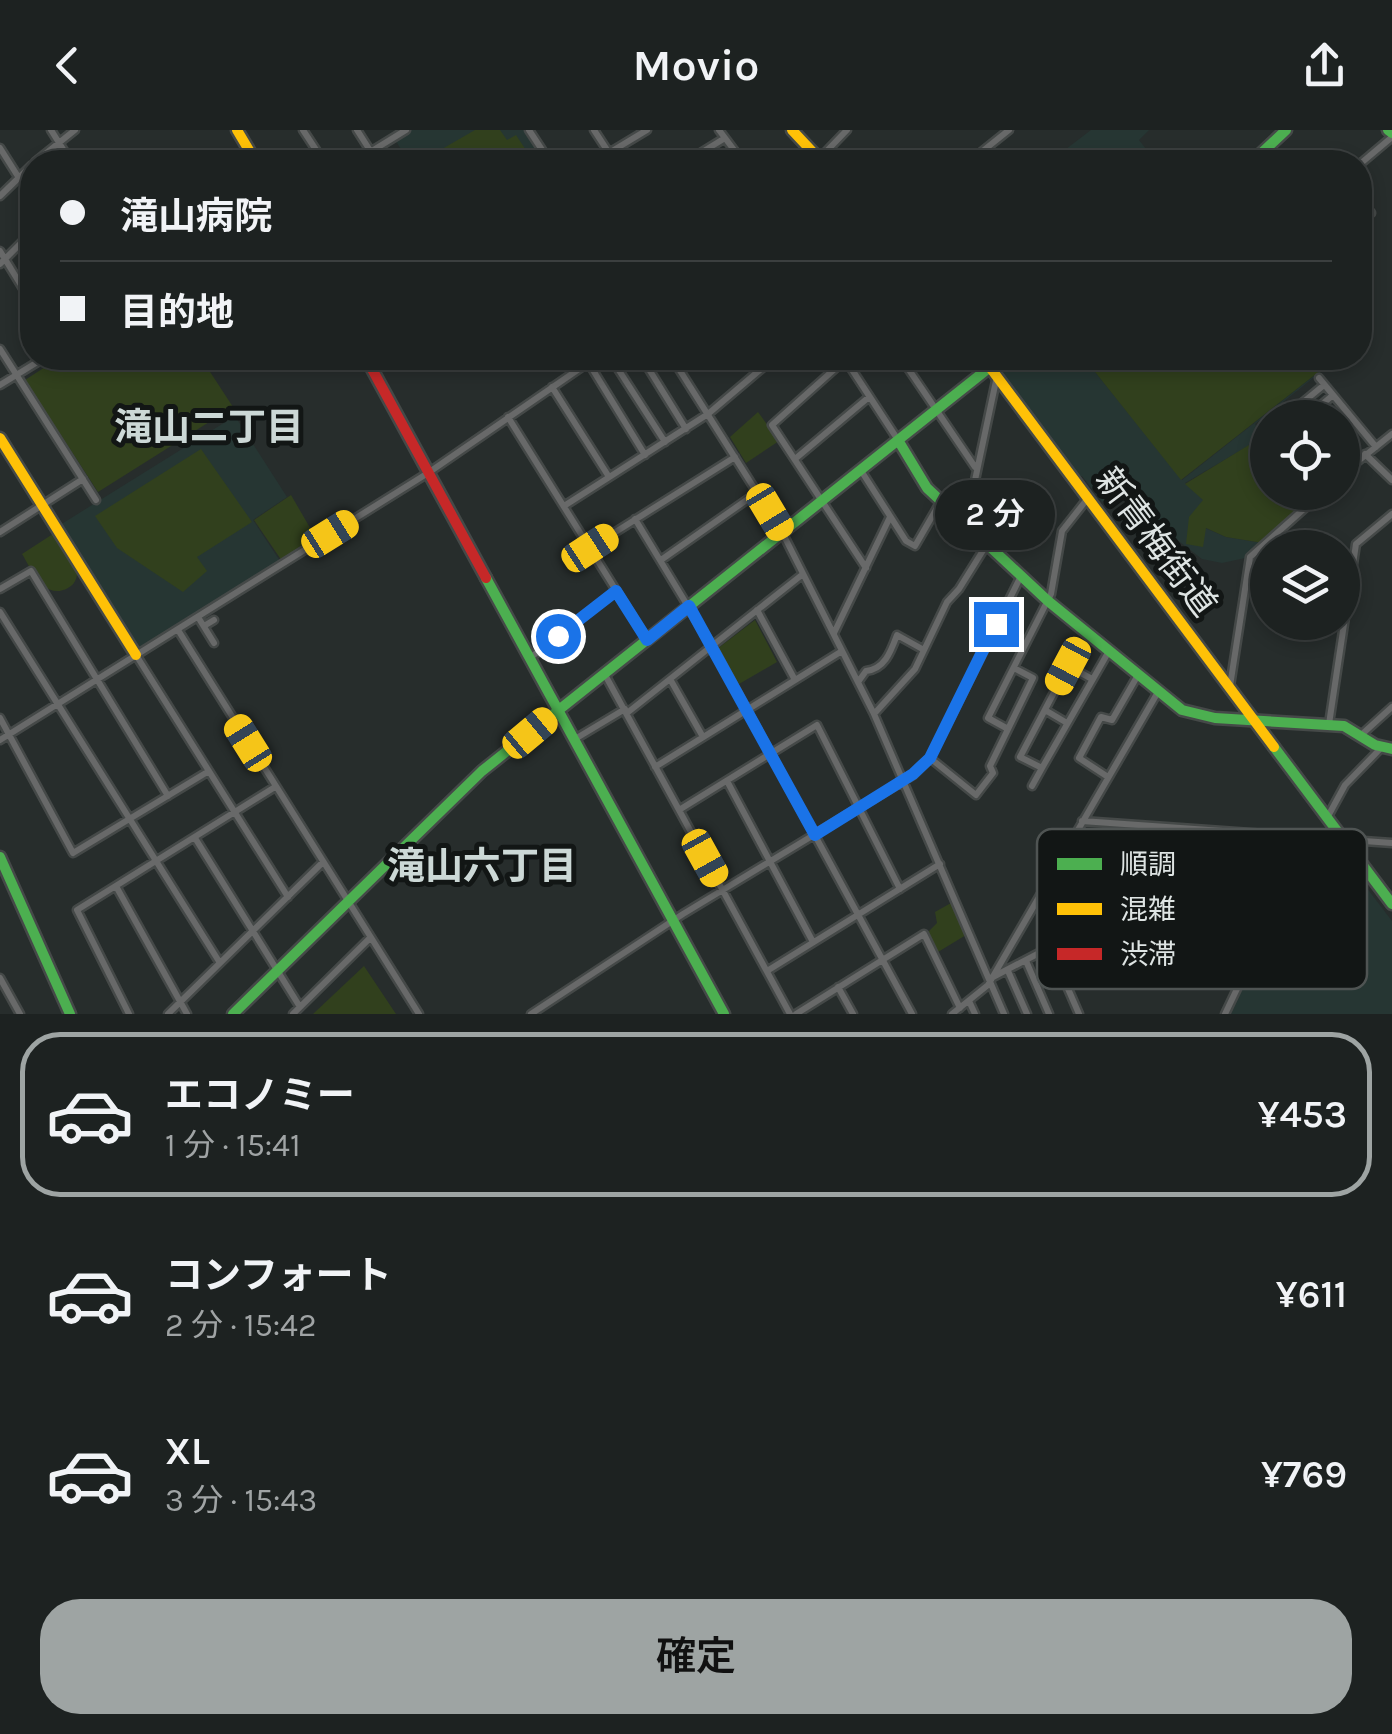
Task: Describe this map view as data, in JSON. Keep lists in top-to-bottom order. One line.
{"streets":{"main road":["新青梅街道"]},"districts":["滝山二丁目","滝山六丁目"],"legend":["順調","混雑","渋滞"],"page":{"header":"Movio","banner":["滝山病院","目的地"],"bubble":"2 分","list":[{"name":"エコノミー","note":"1 分 · 15:41","value":"¥453"},{"name":"コンフォート","note":"2 分 · 15:42","value":"¥611"},{"name":"XL","note":"3 分 · 15:43","value":"¥769"}],"buttons":"確定"}}
